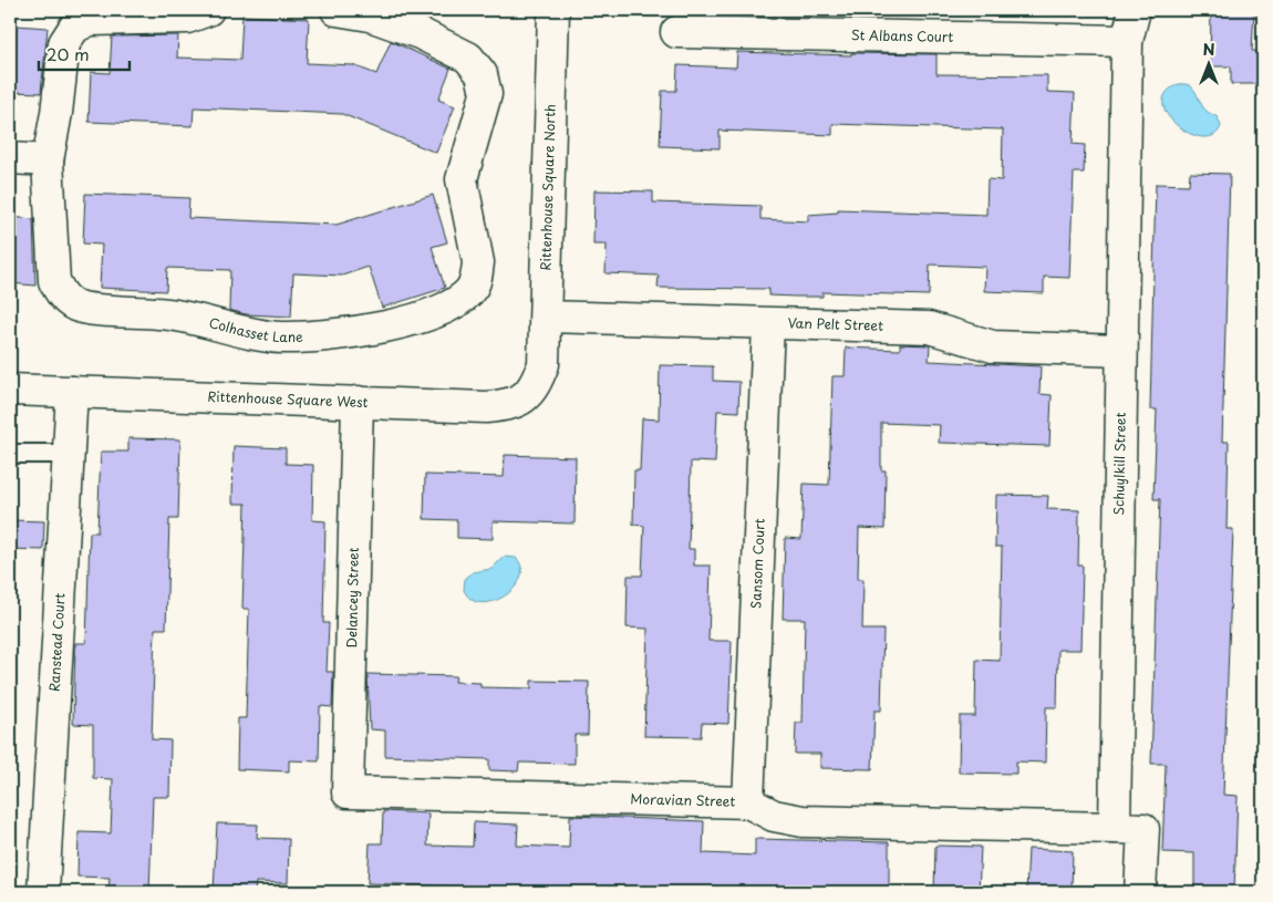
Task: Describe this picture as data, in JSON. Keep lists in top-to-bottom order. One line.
{"streets":{"street":["St Albans Court","Rittenhouse Square North","Van Pelt Street","Colhasset Lane","Rittenhouse Square West","Schuylkill Street","Sansom Court","Delancey Street","Ranstead Court","Moravian Street"]},"crossings":[["St Albans Court","Schuylkill Street"],["Rittenhouse Square North","Van Pelt Street"],["Rittenhouse Square North","Rittenhouse Square West"],["Van Pelt Street","Schuylkill Street"],["Van Pelt Street","Sansom Court"],["Rittenhouse Square West","Delancey Street"],["Rittenhouse Square West","Ranstead Court"],["Schuylkill Street","Moravian Street"],["Sansom Court","Moravian Street"],["Delancey Street","Moravian Street"]],"scale_bar":"20 m","north":"top"}
